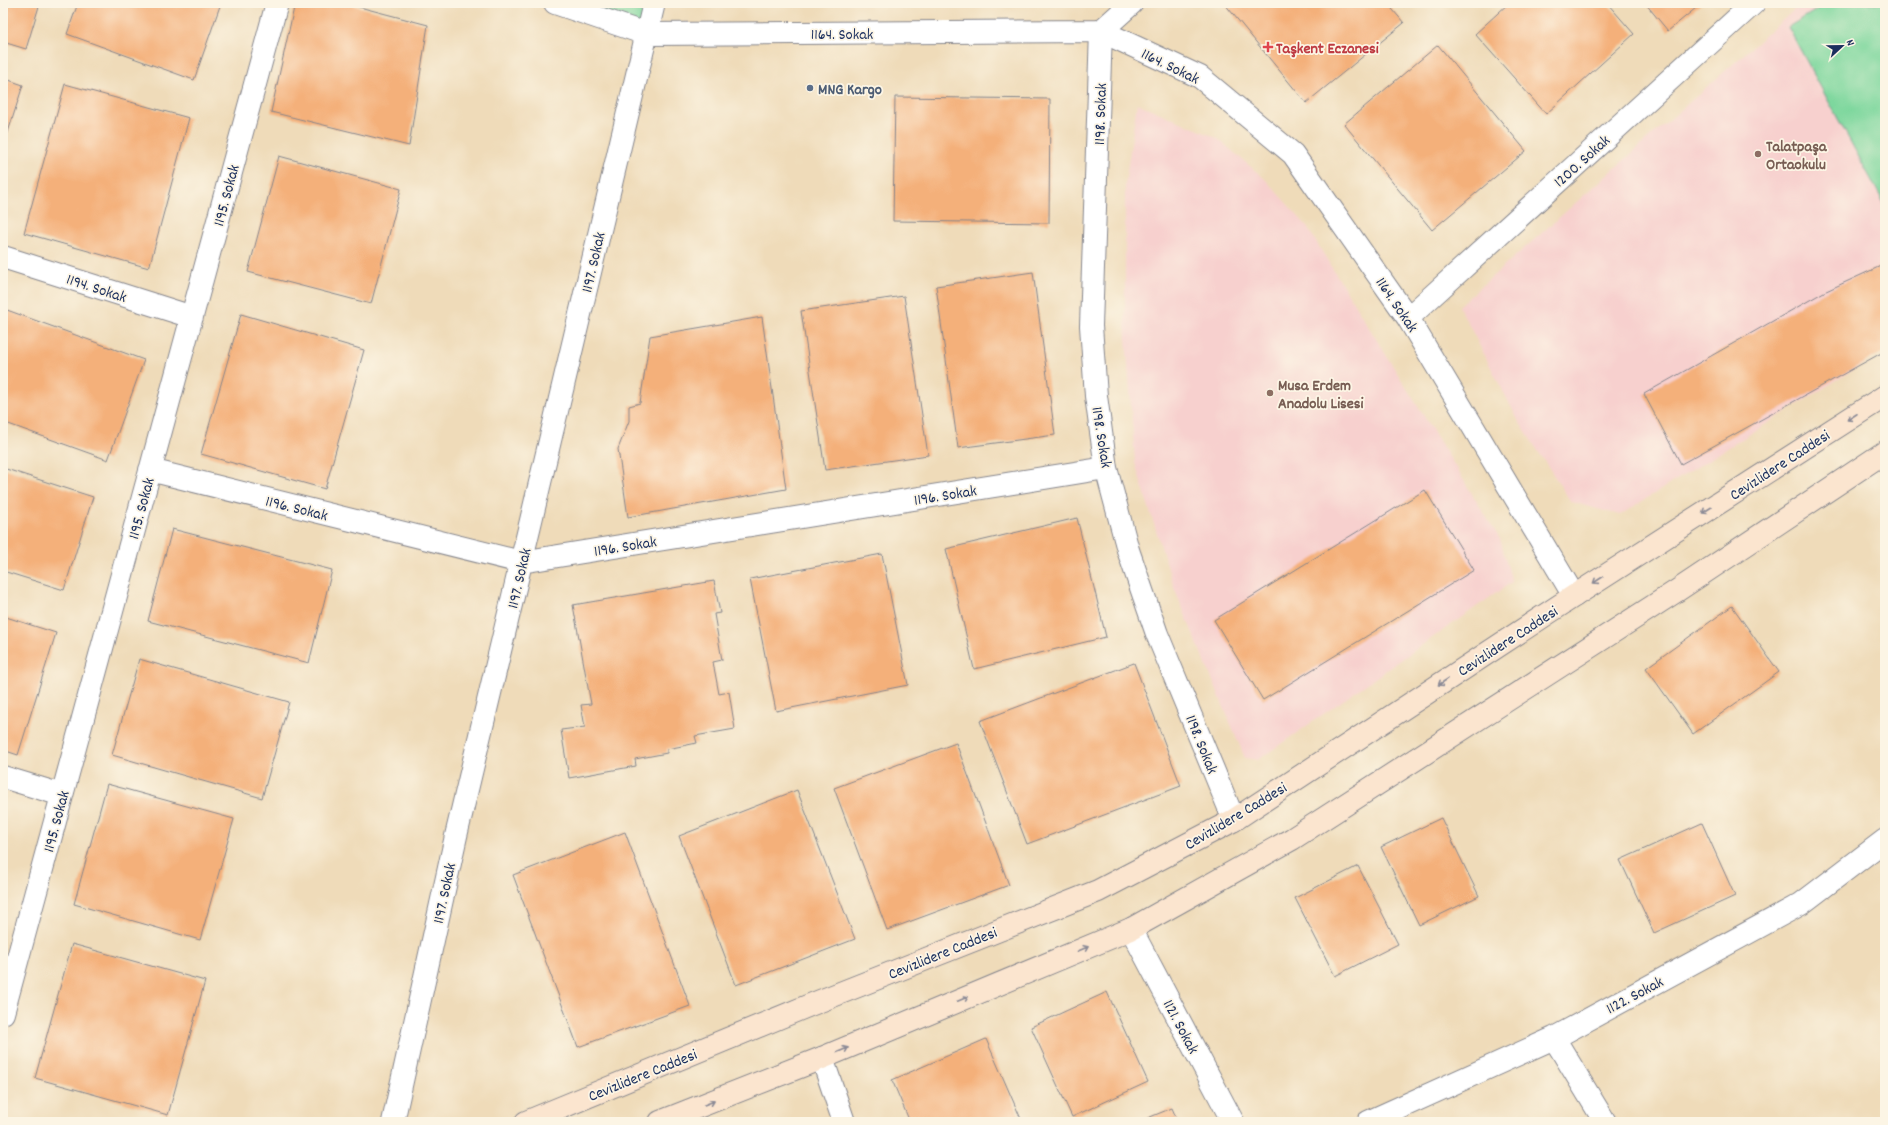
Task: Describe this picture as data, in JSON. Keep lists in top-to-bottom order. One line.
{"streets":{"main road":["Cevizlidere Caddesi"],"street":["1164. Sokak","1198. Sokak","1200. Sokak","1195. Sokak","1197. Sokak","1194. Sokak","1196. Sokak","1122. Sokak","1121. Sokak"]},"crossings":[["1164. Sokak","1198. Sokak"],["1164. Sokak","1200. Sokak"],["1164. Sokak","1197. Sokak"],["1164. Sokak","Cevizlidere Caddesi"],["1198. Sokak","Cevizlidere Caddesi"],["1198. Sokak","1196. Sokak"],["1195. Sokak","1194. Sokak"],["1195. Sokak","1196. Sokak"],["1197. Sokak","1196. Sokak"]],"places":{"health":["Taşkent Eczanesi"],"other":["MNG Kargo","Talatpaşa Ortaokulu","Musa Erdem Anadolu Lisesi"]},"north":"right"}
